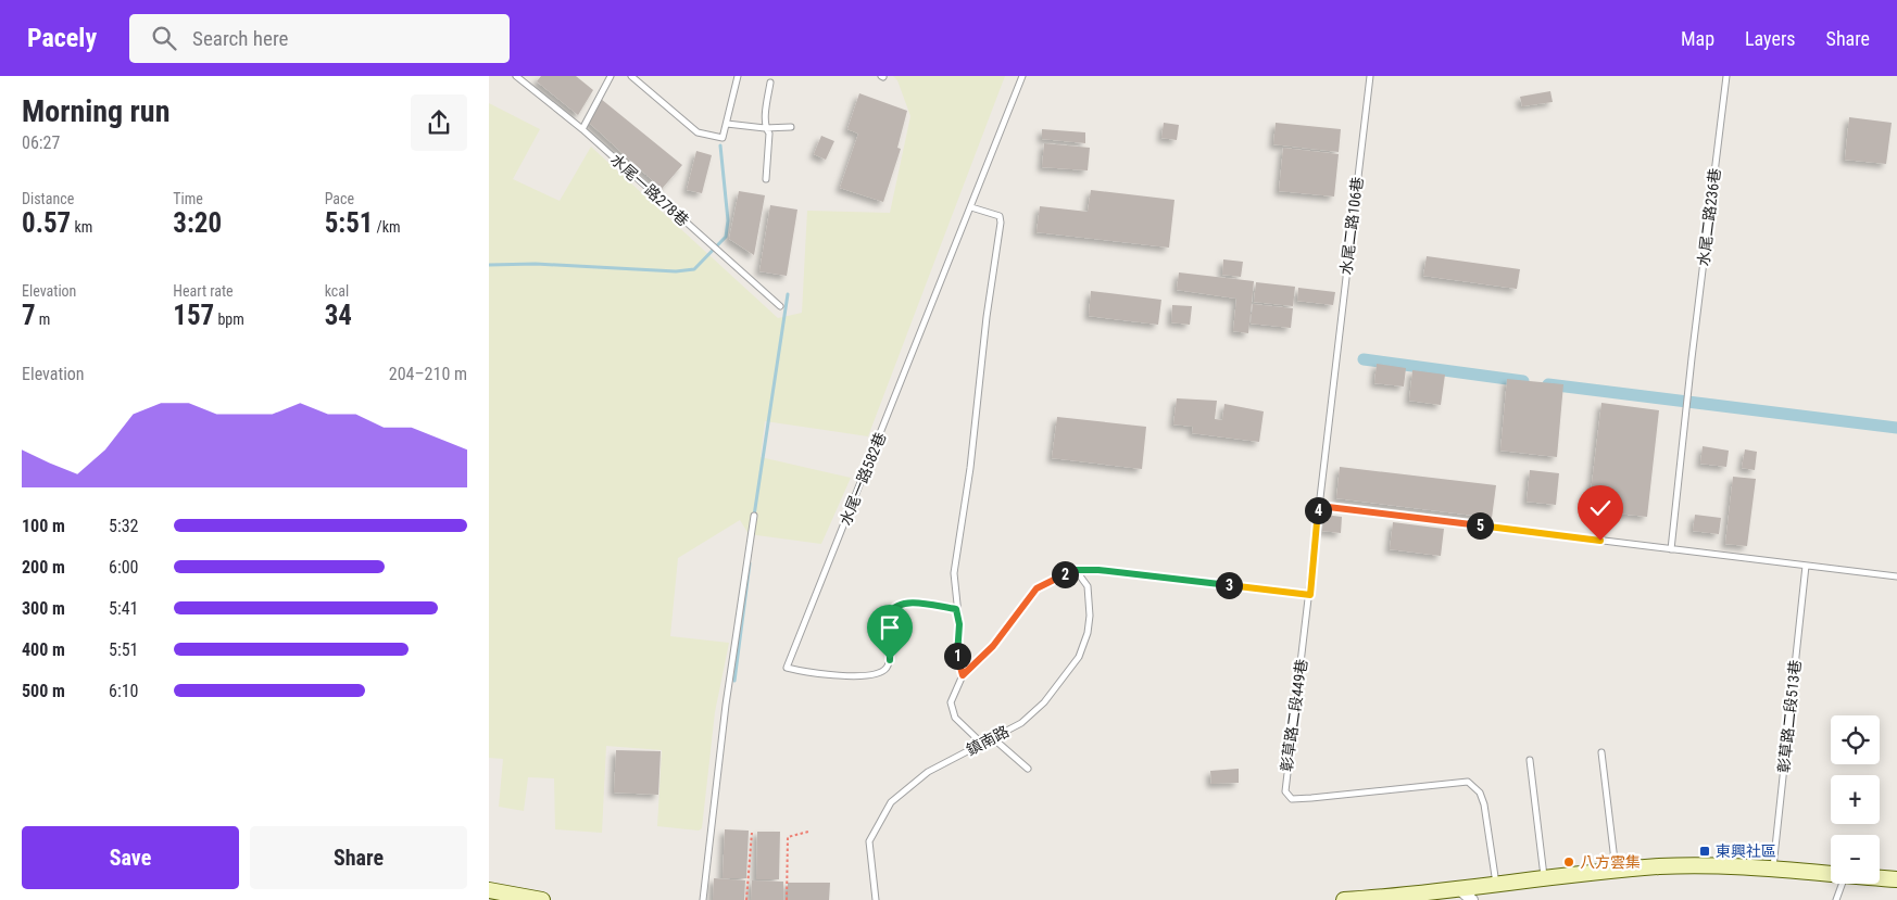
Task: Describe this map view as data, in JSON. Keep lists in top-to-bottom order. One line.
{"streets":{"lane":["水尾一路278巷","水尾二路236巷","水尾二路106巷","水尾一路582巷","彰草路二段449巷","彰草路二段513巷","鎮南路"]},"crossings":[["水尾二路106巷","彰草路二段449巷"]],"places":{"transit":["東興社區"],"other":["八方雲集"]},"page":{"header":"Pacely","search":"Search here","nav":["Map","Layers","Share"],"heading":["Morning run","06:27"],"stats":[["Distance","0.57 km"],["Time","3:20"],["Pace","5:51 /km"],["Elevation","7 m"],["Heart rate","157 bpm"],["kcal","34"]],"chart":["Elevation","204–210 m"],"pins":["4","5","2","3","1"],"list":[{"name":"100 m","note":"5:32"},{"name":"200 m","note":"6:00"},{"name":"300 m","note":"5:41"},{"name":"400 m","note":"5:51"},{"name":"500 m","note":"6:10"}],"map_buttons":["+","−"],"buttons":["Save","Share"]}}
